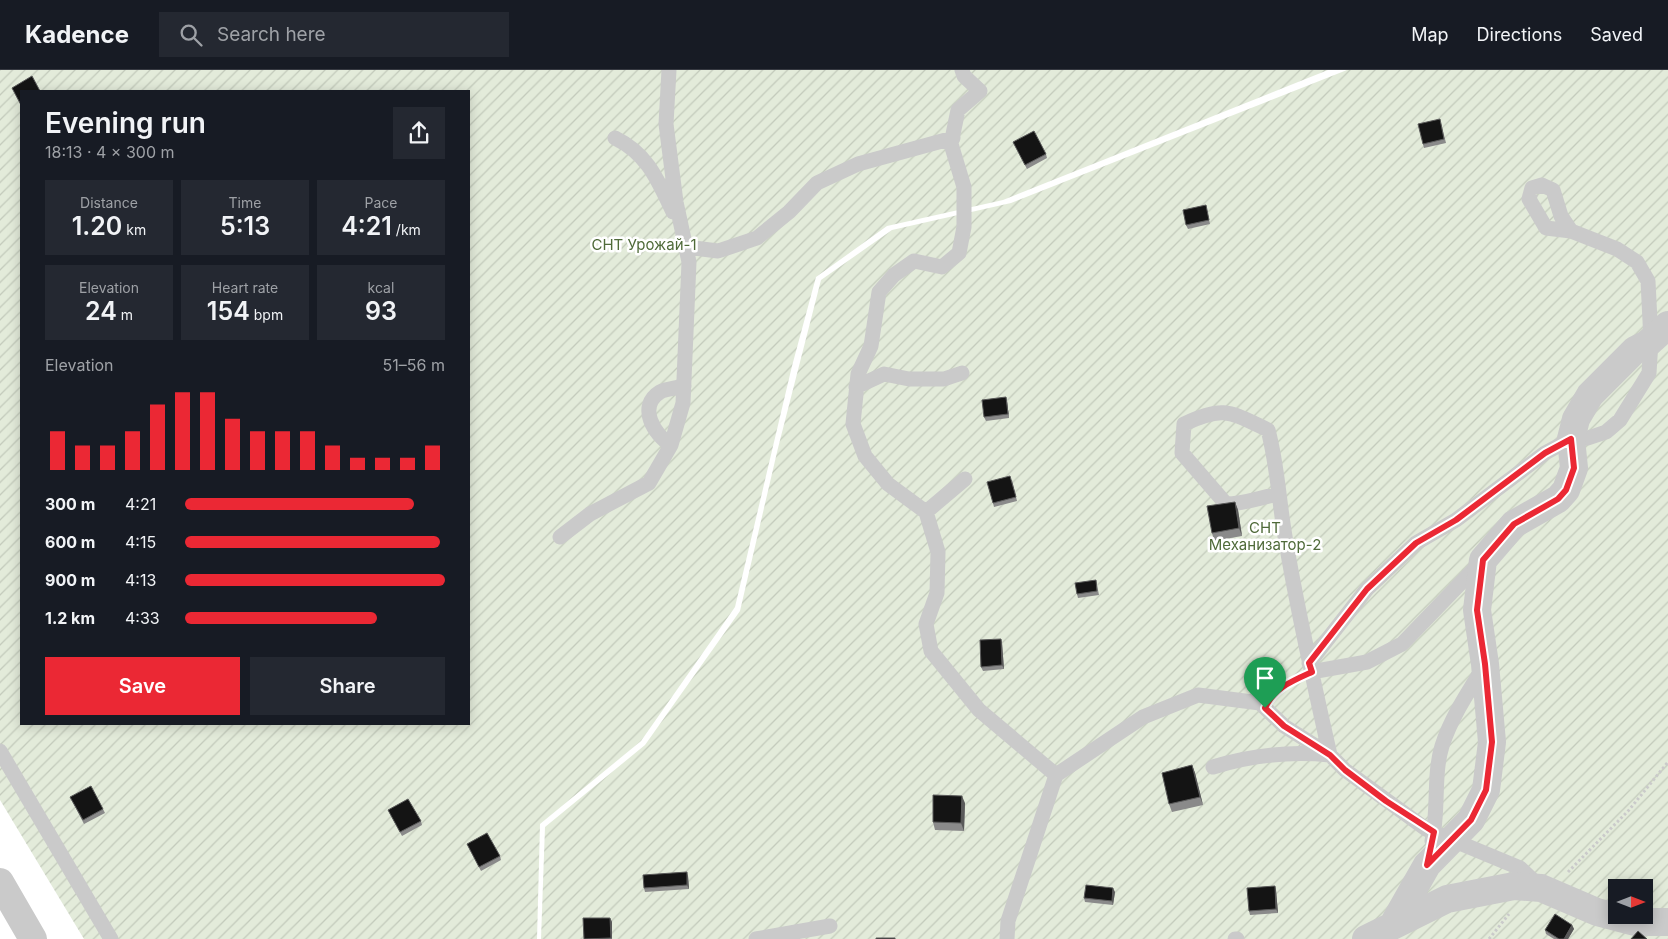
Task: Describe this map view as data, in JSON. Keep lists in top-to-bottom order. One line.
{"parks":["СНТ Урожай-1","СНТ Механизатор-2"],"north":"right","page":{"header":"Kadence","search":"Search here","nav":["Map","Directions","Saved"],"heading":["Evening run","18:13 · 4 × 300 m"],"stats":[["Distance","1.20 km"],["Time","5:13"],["Pace","4:21 /km"],["Elevation","24 m"],["Heart rate","154 bpm"],["kcal","93"]],"chart":["Elevation","51–56 m"],"list":[{"name":"300 m","note":"4:21"},{"name":"600 m","note":"4:15"},{"name":"900 m","note":"4:13"},{"name":"1.2 km","note":"4:33"}],"buttons":["Save","Share"]}}
